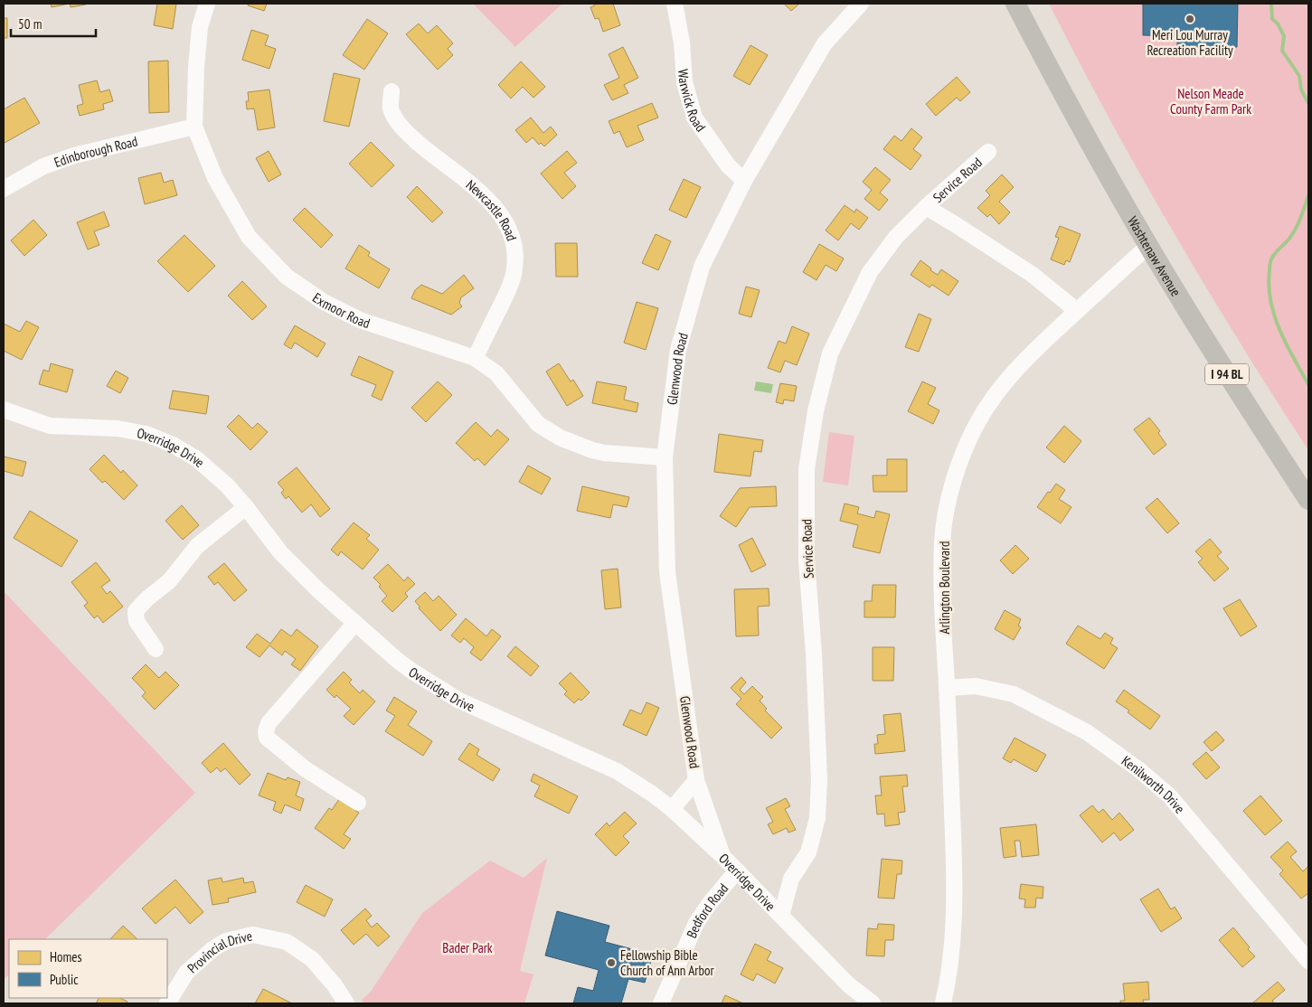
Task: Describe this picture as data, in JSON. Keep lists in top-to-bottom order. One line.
{"streets":{"main road":["Washtenaw Avenue","I 94 BL"],"street":["Warwick Road","Edinborough Road","Service Road","Newcastle Road","Exmoor Road","Glenwood Road","Overridge Drive","Arlington Boulevard","Kenilworth Drive","Bedford Road","Provincial Drive"]},"crossings":[["Warwick Road","Glenwood Road"],["Edinborough Road","Exmoor Road"],["Service Road","Overridge Drive"],["Service Road","Arlington Boulevard"],["Newcastle Road","Exmoor Road"],["Washtenaw Avenue","Arlington Boulevard"],["Exmoor Road","Glenwood Road"],["Glenwood Road","Overridge Drive"],["Overridge Drive","Bedford Road"],["Arlington Boulevard","Kenilworth Drive"]],"parks":["Nelson Meade County Farm Park","Bader Park"],"places":["Meri Lou Murray Recreation Facility","Fellowship Bible Church of Ann Arbor"],"legend":["Homes","Public"],"scale_bar":"50 m"}
